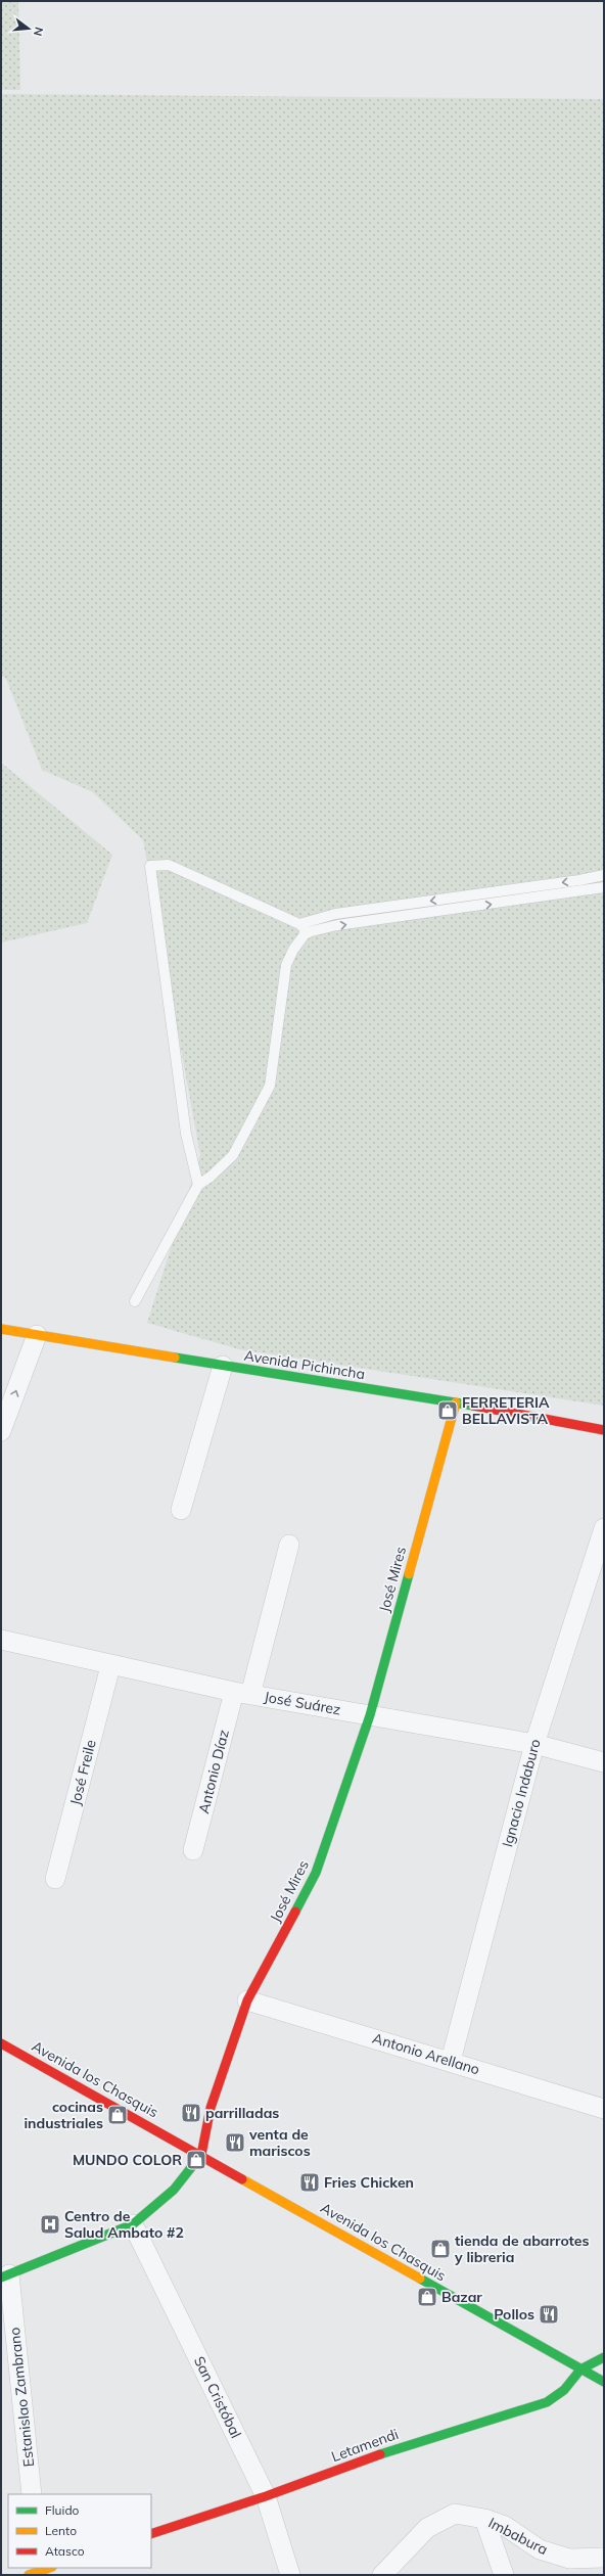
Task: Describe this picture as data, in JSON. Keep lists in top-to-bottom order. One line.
{"streets":{"street":["Avenida Pichincha","José Mires","José Suárez","Antonio Díaz","José Freile","Ignacio Indaburo","Antonio Arellano","Avenida los Chasquis","Estanislao Zambrano","San Cristóbal","Letamendi","Imbabura"]},"crossings":[["Avenida Pichincha","José Mires"],["José Mires","José Suárez"],["José Mires","Antonio Arellano"],["José Mires","Avenida los Chasquis"],["José Mires","Estanislao Zambrano"],["José Mires","San Cristóbal"],["José Suárez","Antonio Díaz"],["José Suárez","José Freile"],["José Suárez","Ignacio Indaburo"],["Ignacio Indaburo","Antonio Arellano"],["Avenida los Chasquis","Letamendi"],["San Cristóbal","Letamendi"]],"places":{"shop":["FERRETERIA BELLAVISTA","cocinas industriales","MUNDO COLOR","tienda de abarrotes y libreria","Bazar"],"restaurant":["parrilladas","venta de mariscos","Fries Chicken","Pollos"],"hospital":["Centro de Salud Ambato #2"]},"legend":["Fluido","Lento","Atasco"],"north":"right"}
